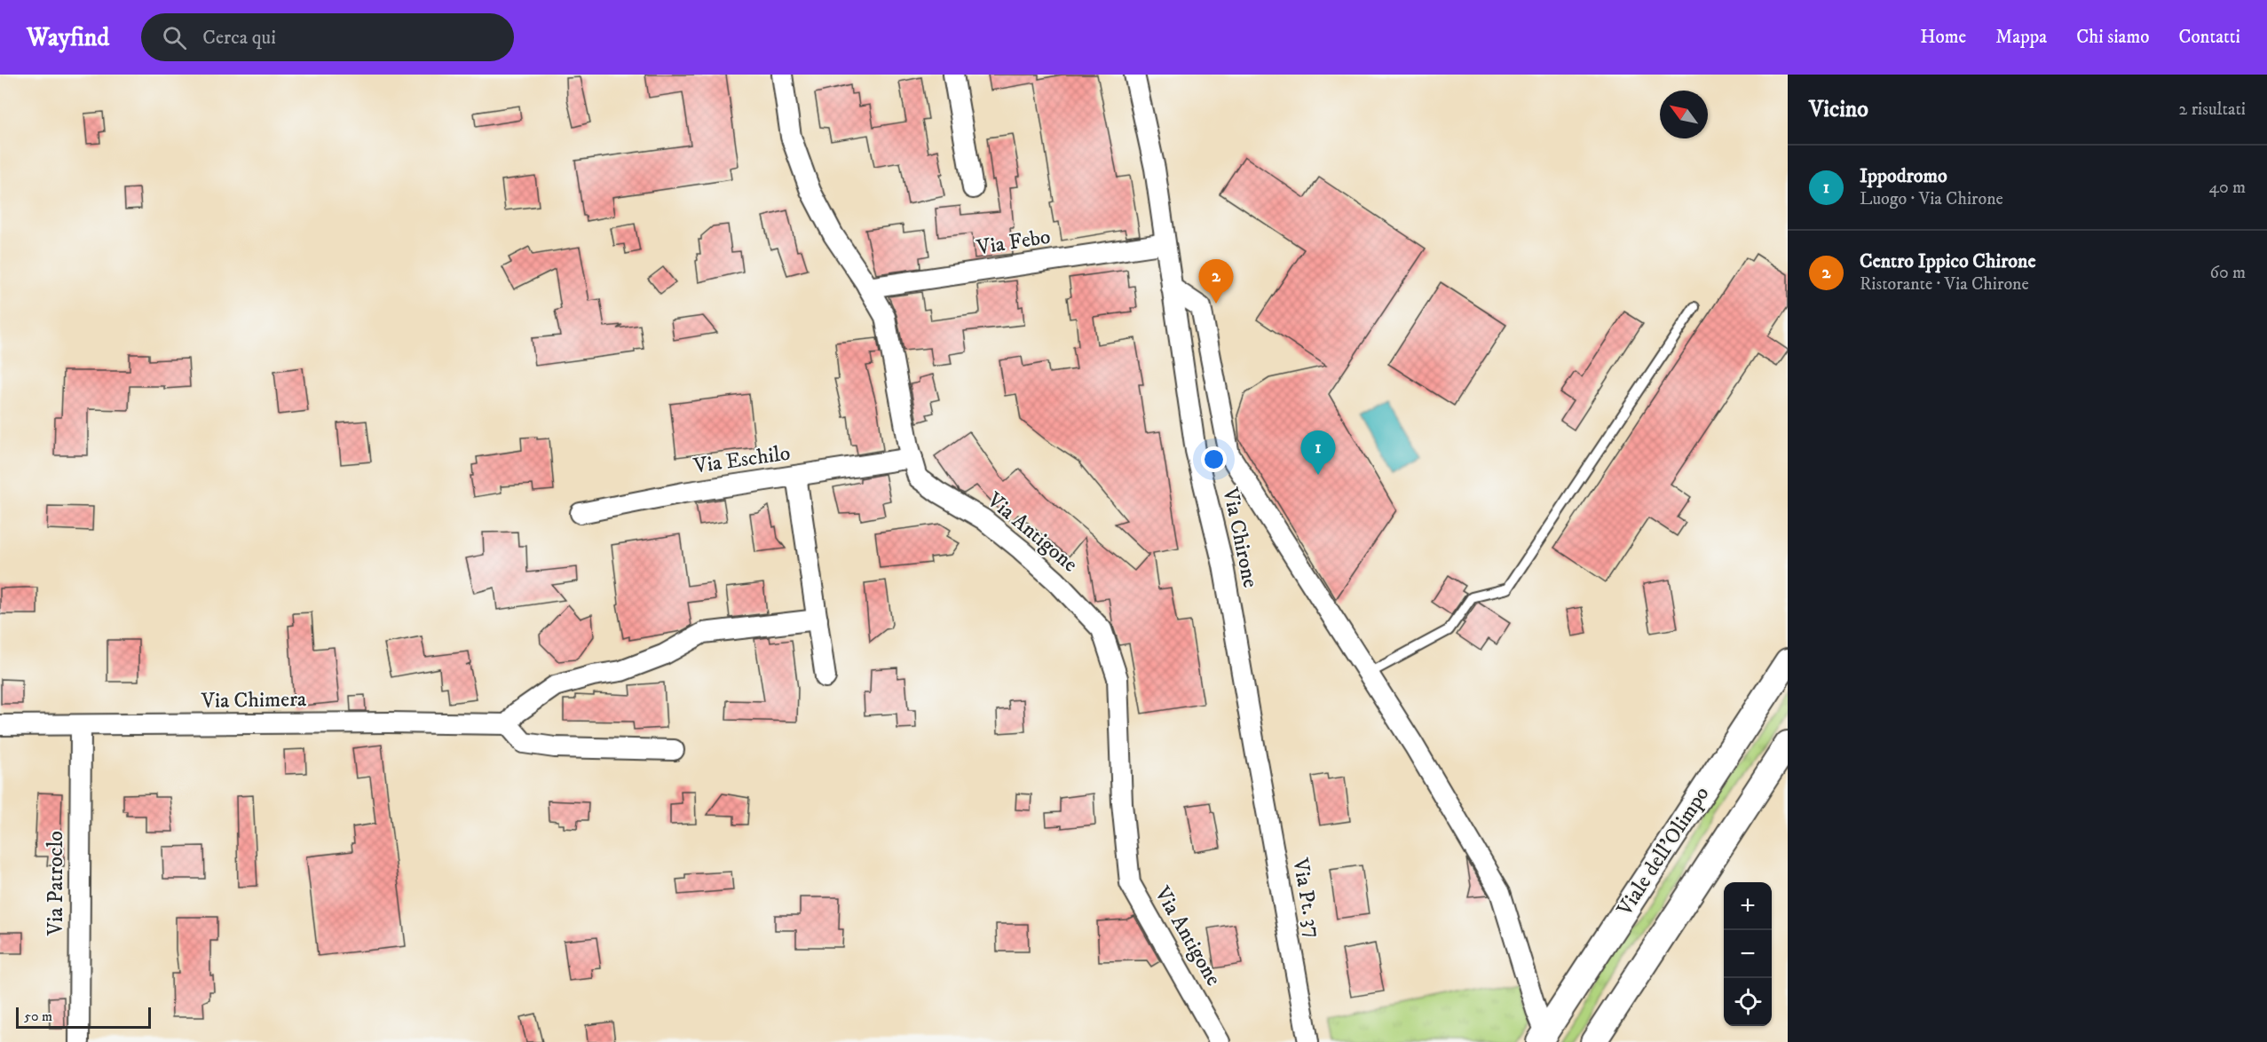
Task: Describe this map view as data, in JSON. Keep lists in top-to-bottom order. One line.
{"streets":{"street":["Via Febo","Via Eschilo","Via Antigone","Via Chirone","Via Chimera","Viale dell'Olimpo","Via Patroclo","Via Pt. 37"]},"crossings":[["Via Febo","Via Antigone"],["Via Febo","Via Chirone"],["Via Eschilo","Via Antigone"],["Via Chirone","Via Pt. 37"],["Via Chimera","Via Patroclo"]],"scale_bar":"50 m","north":"top left","page":{"header":"Wayfind","search":"Cerca qui","nav":["Home","Mappa","Chi siamo","Contatti"],"heading":["Vicino","2 risultati"],"list":[{"mark":"1","name":"Ippodromo","note":"Luogo · Via Chirone","value":"40 m"},{"mark":"2","name":"Centro Ippico Chirone","note":"Ristorante · Via Chirone","value":"60 m"}],"pins":["2","1"],"map_buttons":["+","−"],"scale":"50 m"}}
